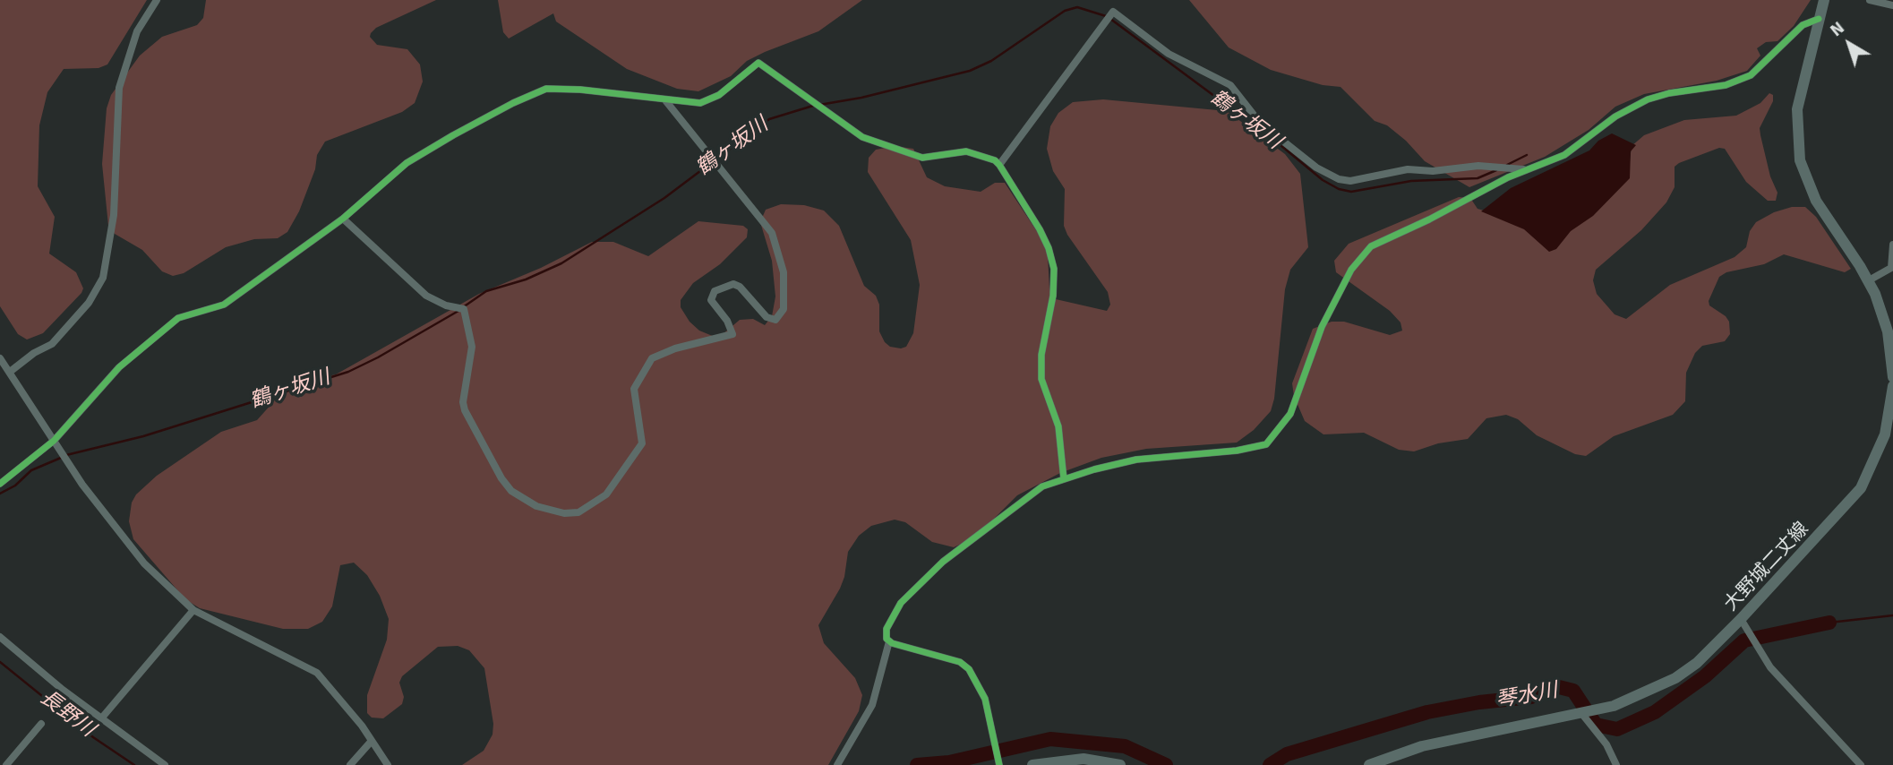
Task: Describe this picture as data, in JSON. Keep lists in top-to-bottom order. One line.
{"streets":{"main road":["大野城二丈線"]},"water":["鶴ヶ坂川","琴水川","長野川"],"north":"top left"}
